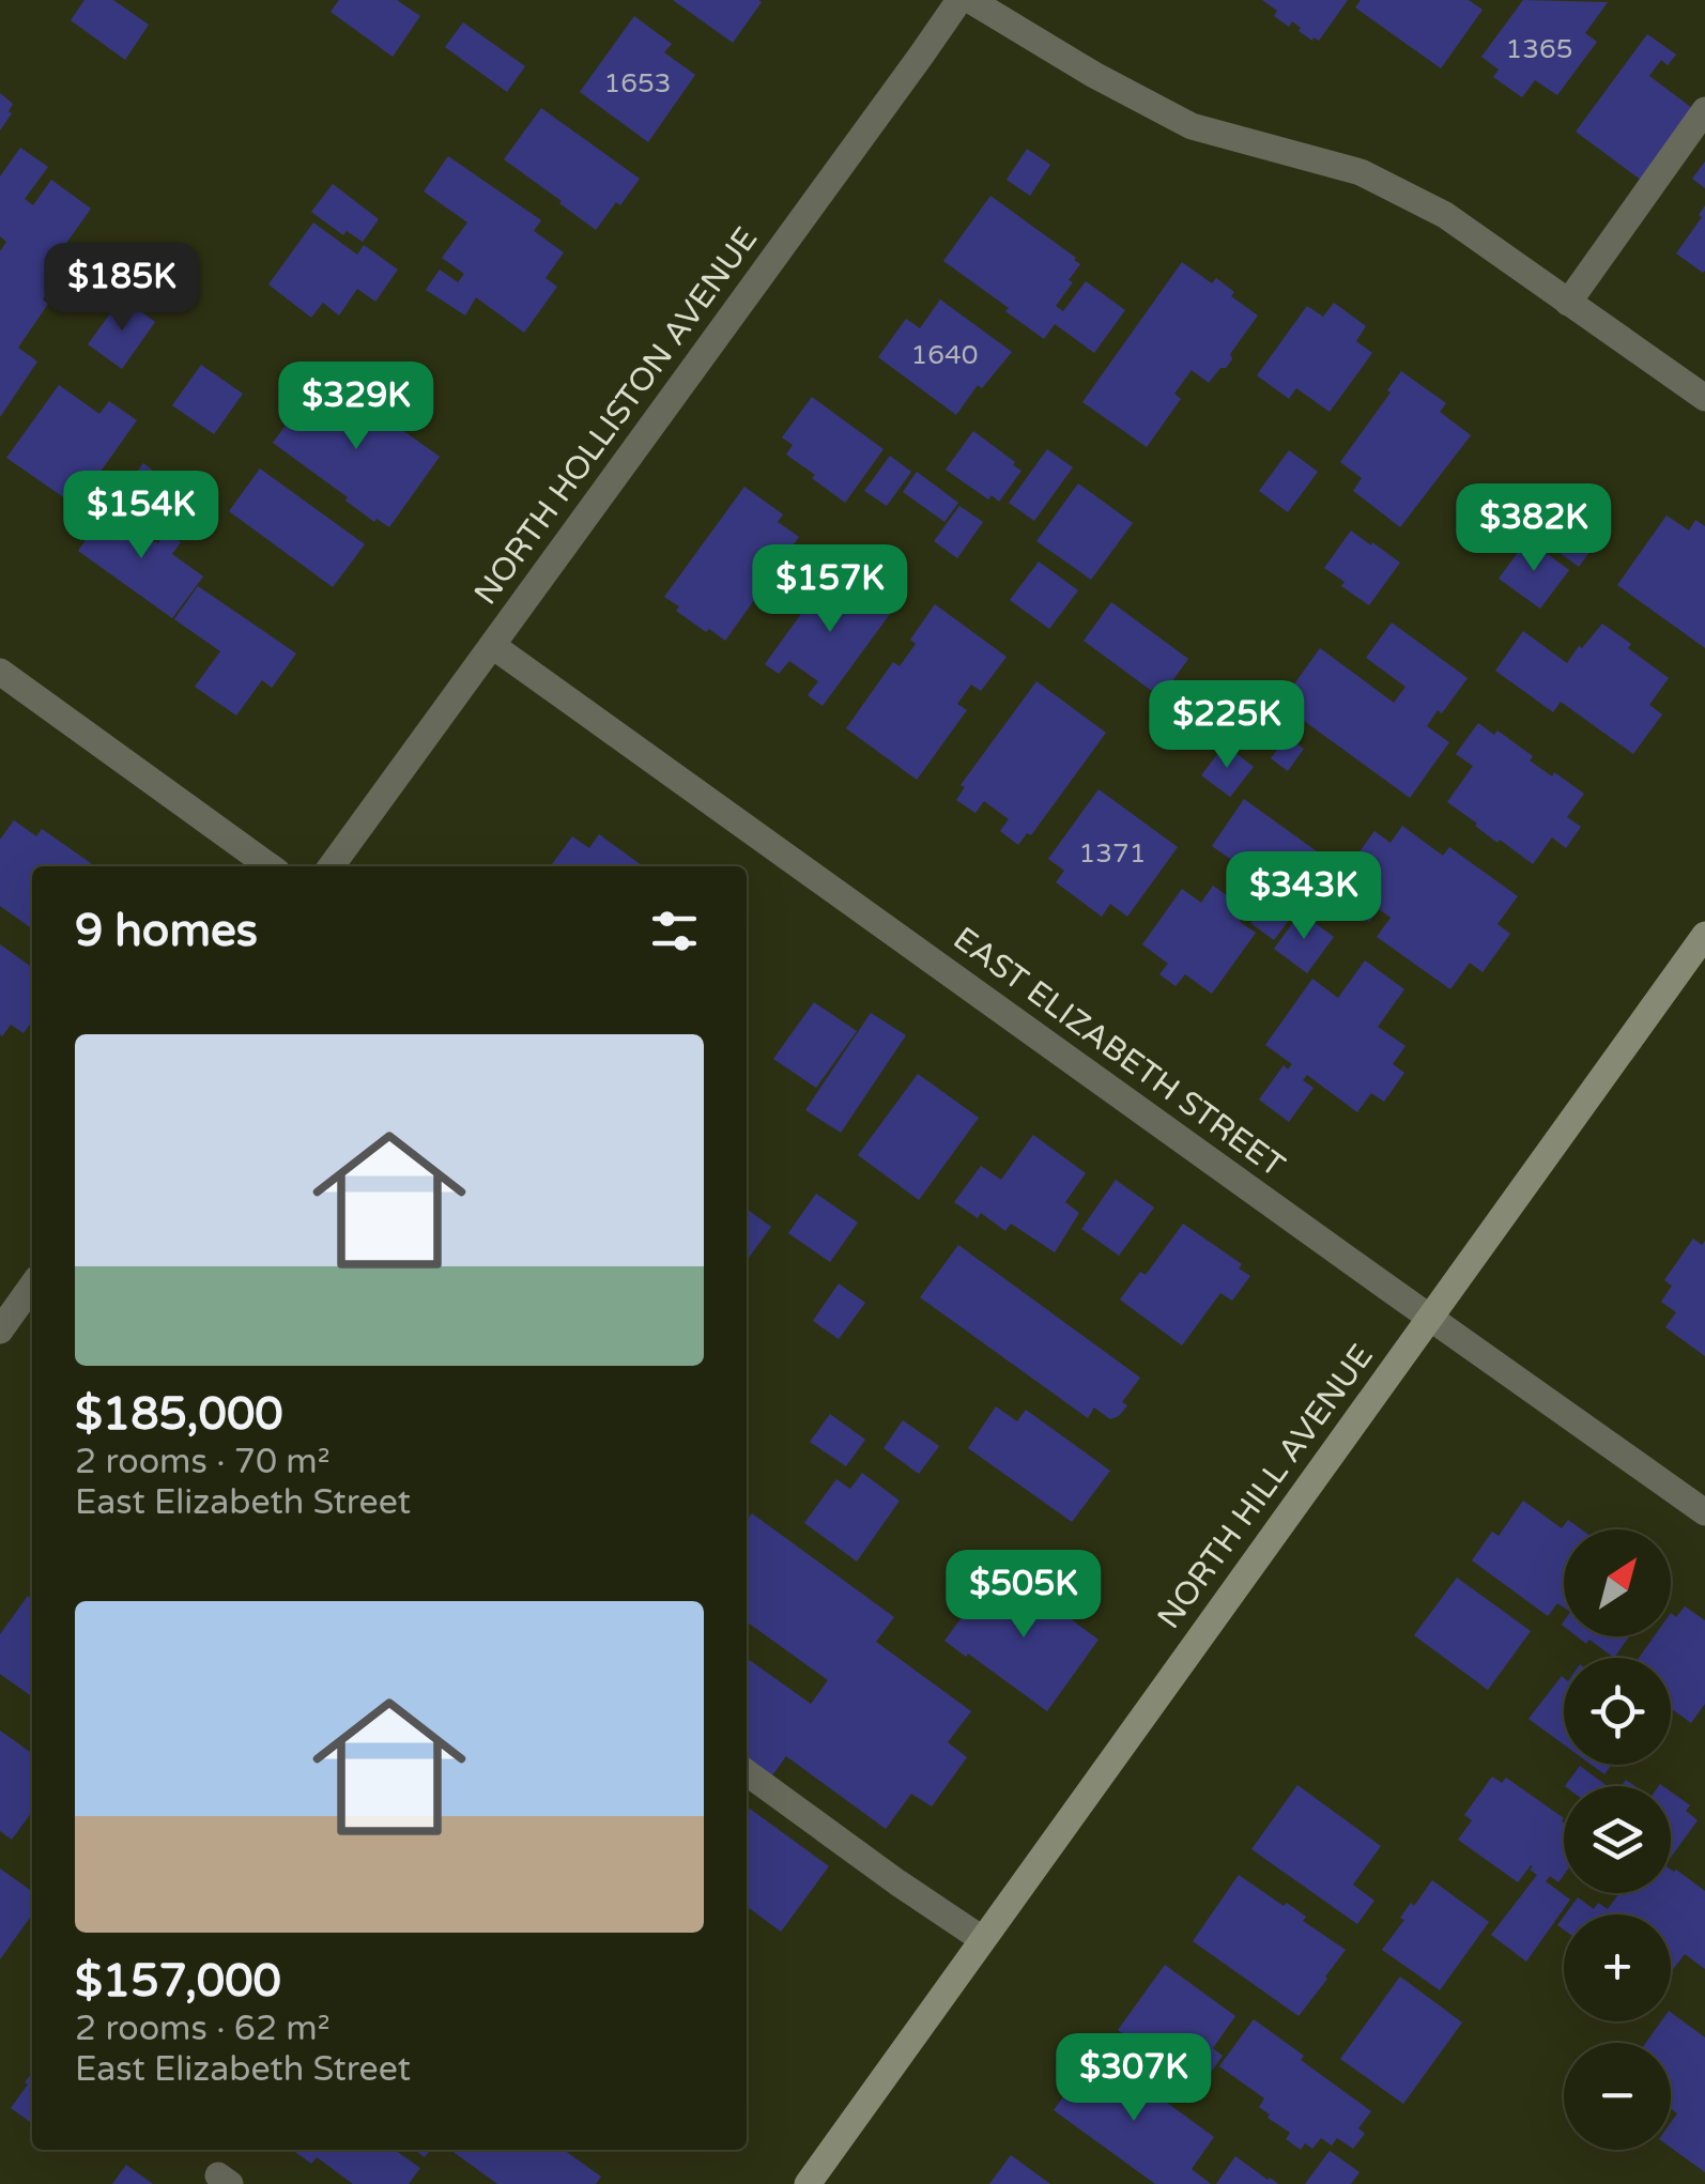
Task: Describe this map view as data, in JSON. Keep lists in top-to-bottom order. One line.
{"streets":{"street":["NORTH HOLLISTON AVENUE","EAST ELIZABETH STREET","NORTH HILL AVENUE"]},"crossings":[["NORTH HOLLISTON AVENUE","EAST ELIZABETH STREET"],["EAST ELIZABETH STREET","NORTH HILL AVENUE"]],"house_numbers":["1365","1653","1640","1371"],"north":"top right","page":{"price":["$185K","$329K","$154K","$382K","$157K","$225K","$343K","$505K","$307K"],"heading":"9 homes","list":[{"name":"$185,000","note":"2 rooms · 70 m² · East Elizabeth Street"},{"name":"$157,000","note":"2 rooms · 62 m² · East Elizabeth Street"}],"map_buttons":["+","−"]}}
